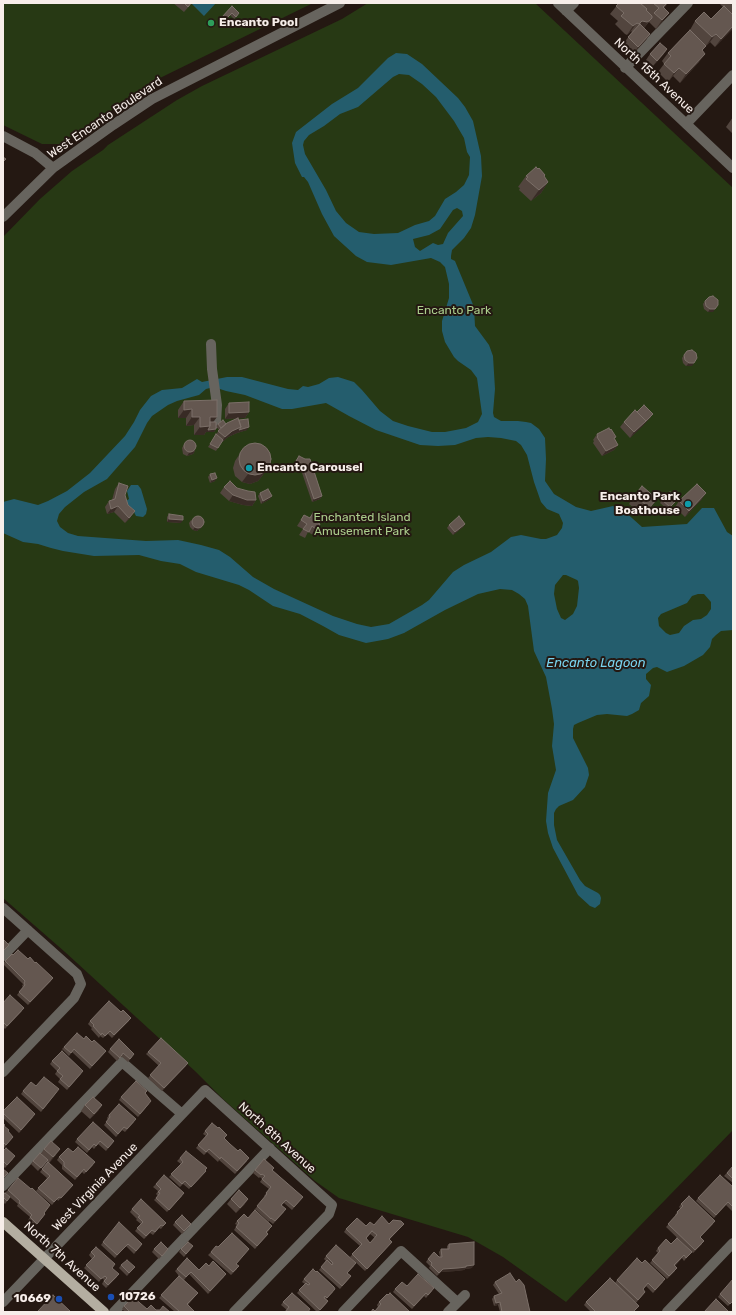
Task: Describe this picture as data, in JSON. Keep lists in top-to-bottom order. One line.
{"streets":{"main road":["North 7th Avenue"],"street":["North 15th Avenue","West Encanto Boulevard","North 8th Avenue","West Virginia Avenue"]},"crossings":[["North 8th Avenue","West Virginia Avenue"],["West Virginia Avenue","North 7th Avenue"]],"water":["Encanto Lagoon"],"parks":["Encanto Park","Enchanted Island Amusement Park"],"places":["Encanto Pool","Encanto Carousel","Encanto Park Boathouse","10726","10669"]}
